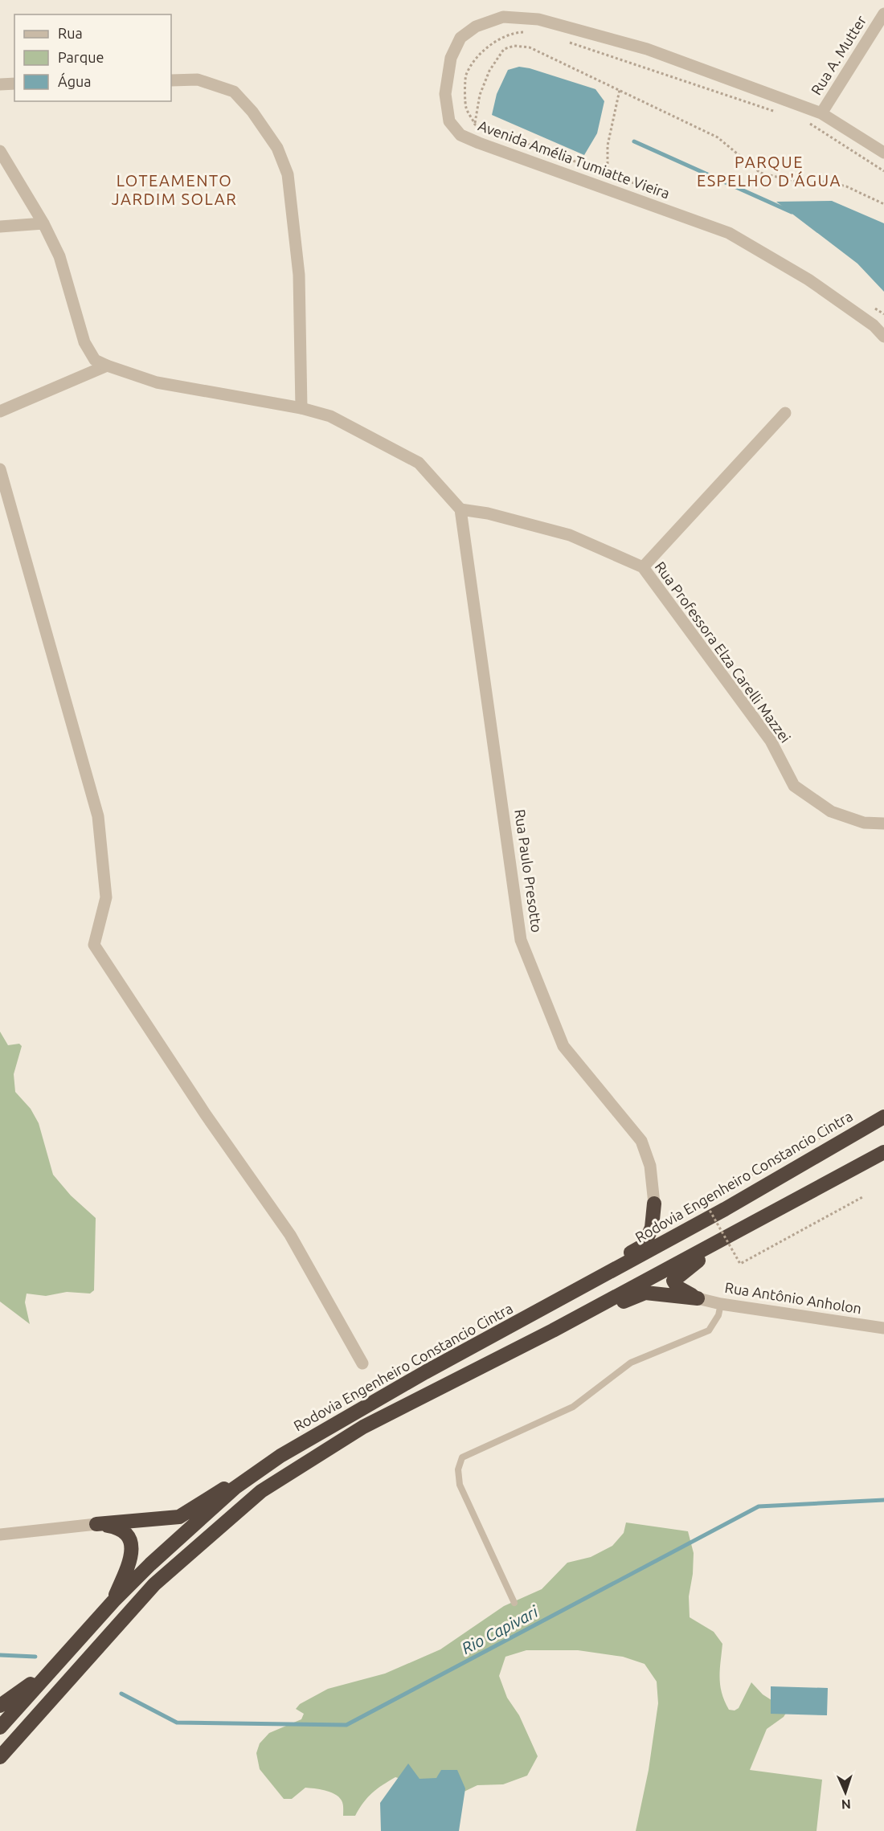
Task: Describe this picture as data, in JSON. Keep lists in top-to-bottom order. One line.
{"streets":{"highway":["Rodovia Engenheiro Constancio Cintra"],"street":["Rua A. Mutter","Avenida Amélia Tumiatte Vieira","Rua Professora Elza Carelli Mazzei","Rua Paulo Presotto","Rua Antônio Anholon"]},"crossings":[["Rua A. Mutter","Avenida Amélia Tumiatte Vieira"],["Rua Professora Elza Carelli Mazzei","Rua Paulo Presotto"]],"districts":["PARQUE ESPELHO D'ÁGUA","LOTEAMENTO JARDIM SOLAR"],"water":["Rio Capivari"],"legend":["Rua","Parque","Água"],"north":"bottom"}
